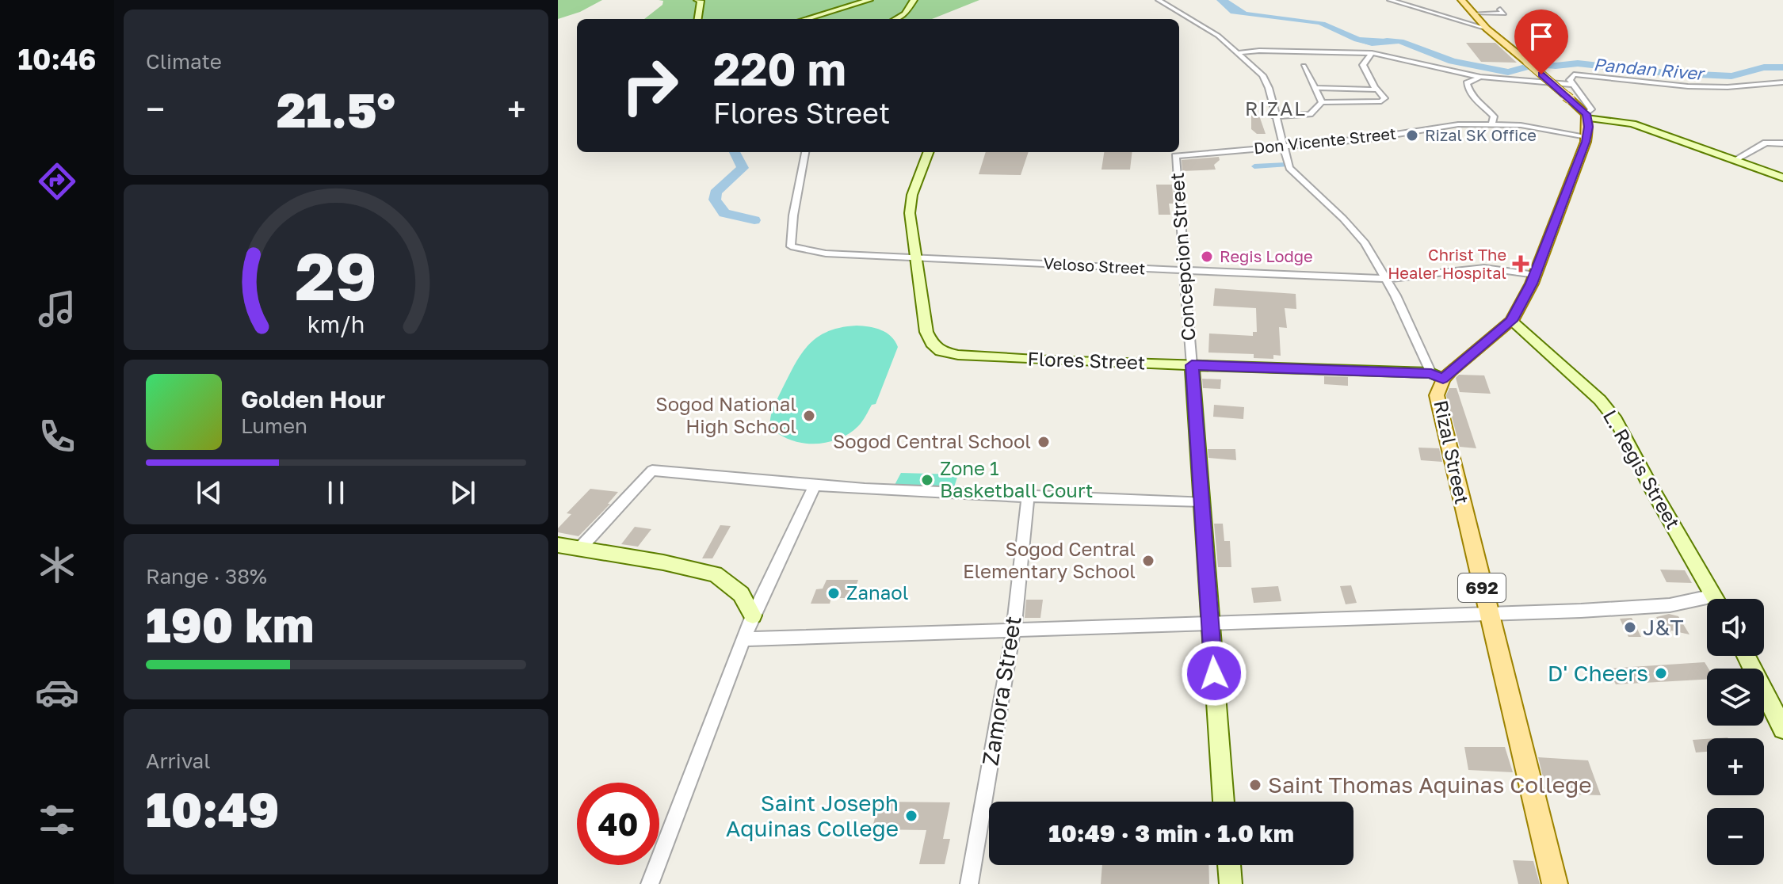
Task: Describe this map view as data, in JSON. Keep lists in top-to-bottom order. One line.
{"streets":{"main road":["Rizal Street","692"],"street":["Don Vicente Street","Concepcion Street","Veloso Street","Flores Street","L. Regis Street","Zamora Street"]},"crossings":[["Don Vicente Street","Concepcion Street"],["Don Vicente Street","Rizal Street"],["Concepcion Street","Veloso Street"],["Concepcion Street","Flores Street"],["Veloso Street","Flores Street"],["Veloso Street","Rizal Street"],["Flores Street","Rizal Street"],["Rizal Street","L. Regis Street"]],"districts":["RIZAL"],"water":["Pandan River"],"places":{"other":["Rizal SK Office","Regis Lodge","Sogod National High School","Sogod Central School","Zone 1 Basketball Court","Sogod Central Elementary School","Zanaol","J&T","D' Cheers","Saint Thomas Aquinas College","Saint Joseph Aquinas College"],"health":["Christ The Healer Hospital"]},"page":{"tabs":"10:46","tile":["Climate",["Range · 38%","190 km"],["Arrival","10:49"]],"turn":["220 m","Flores Street"],"heat":["−","21.5°","+"],"song":["Golden Hour","Lumen"],"map_buttons":["+","−"],"limit":"40","trip":"10:49 · 3 min · 1.0 km","gauge":["29","km/h"]}}
